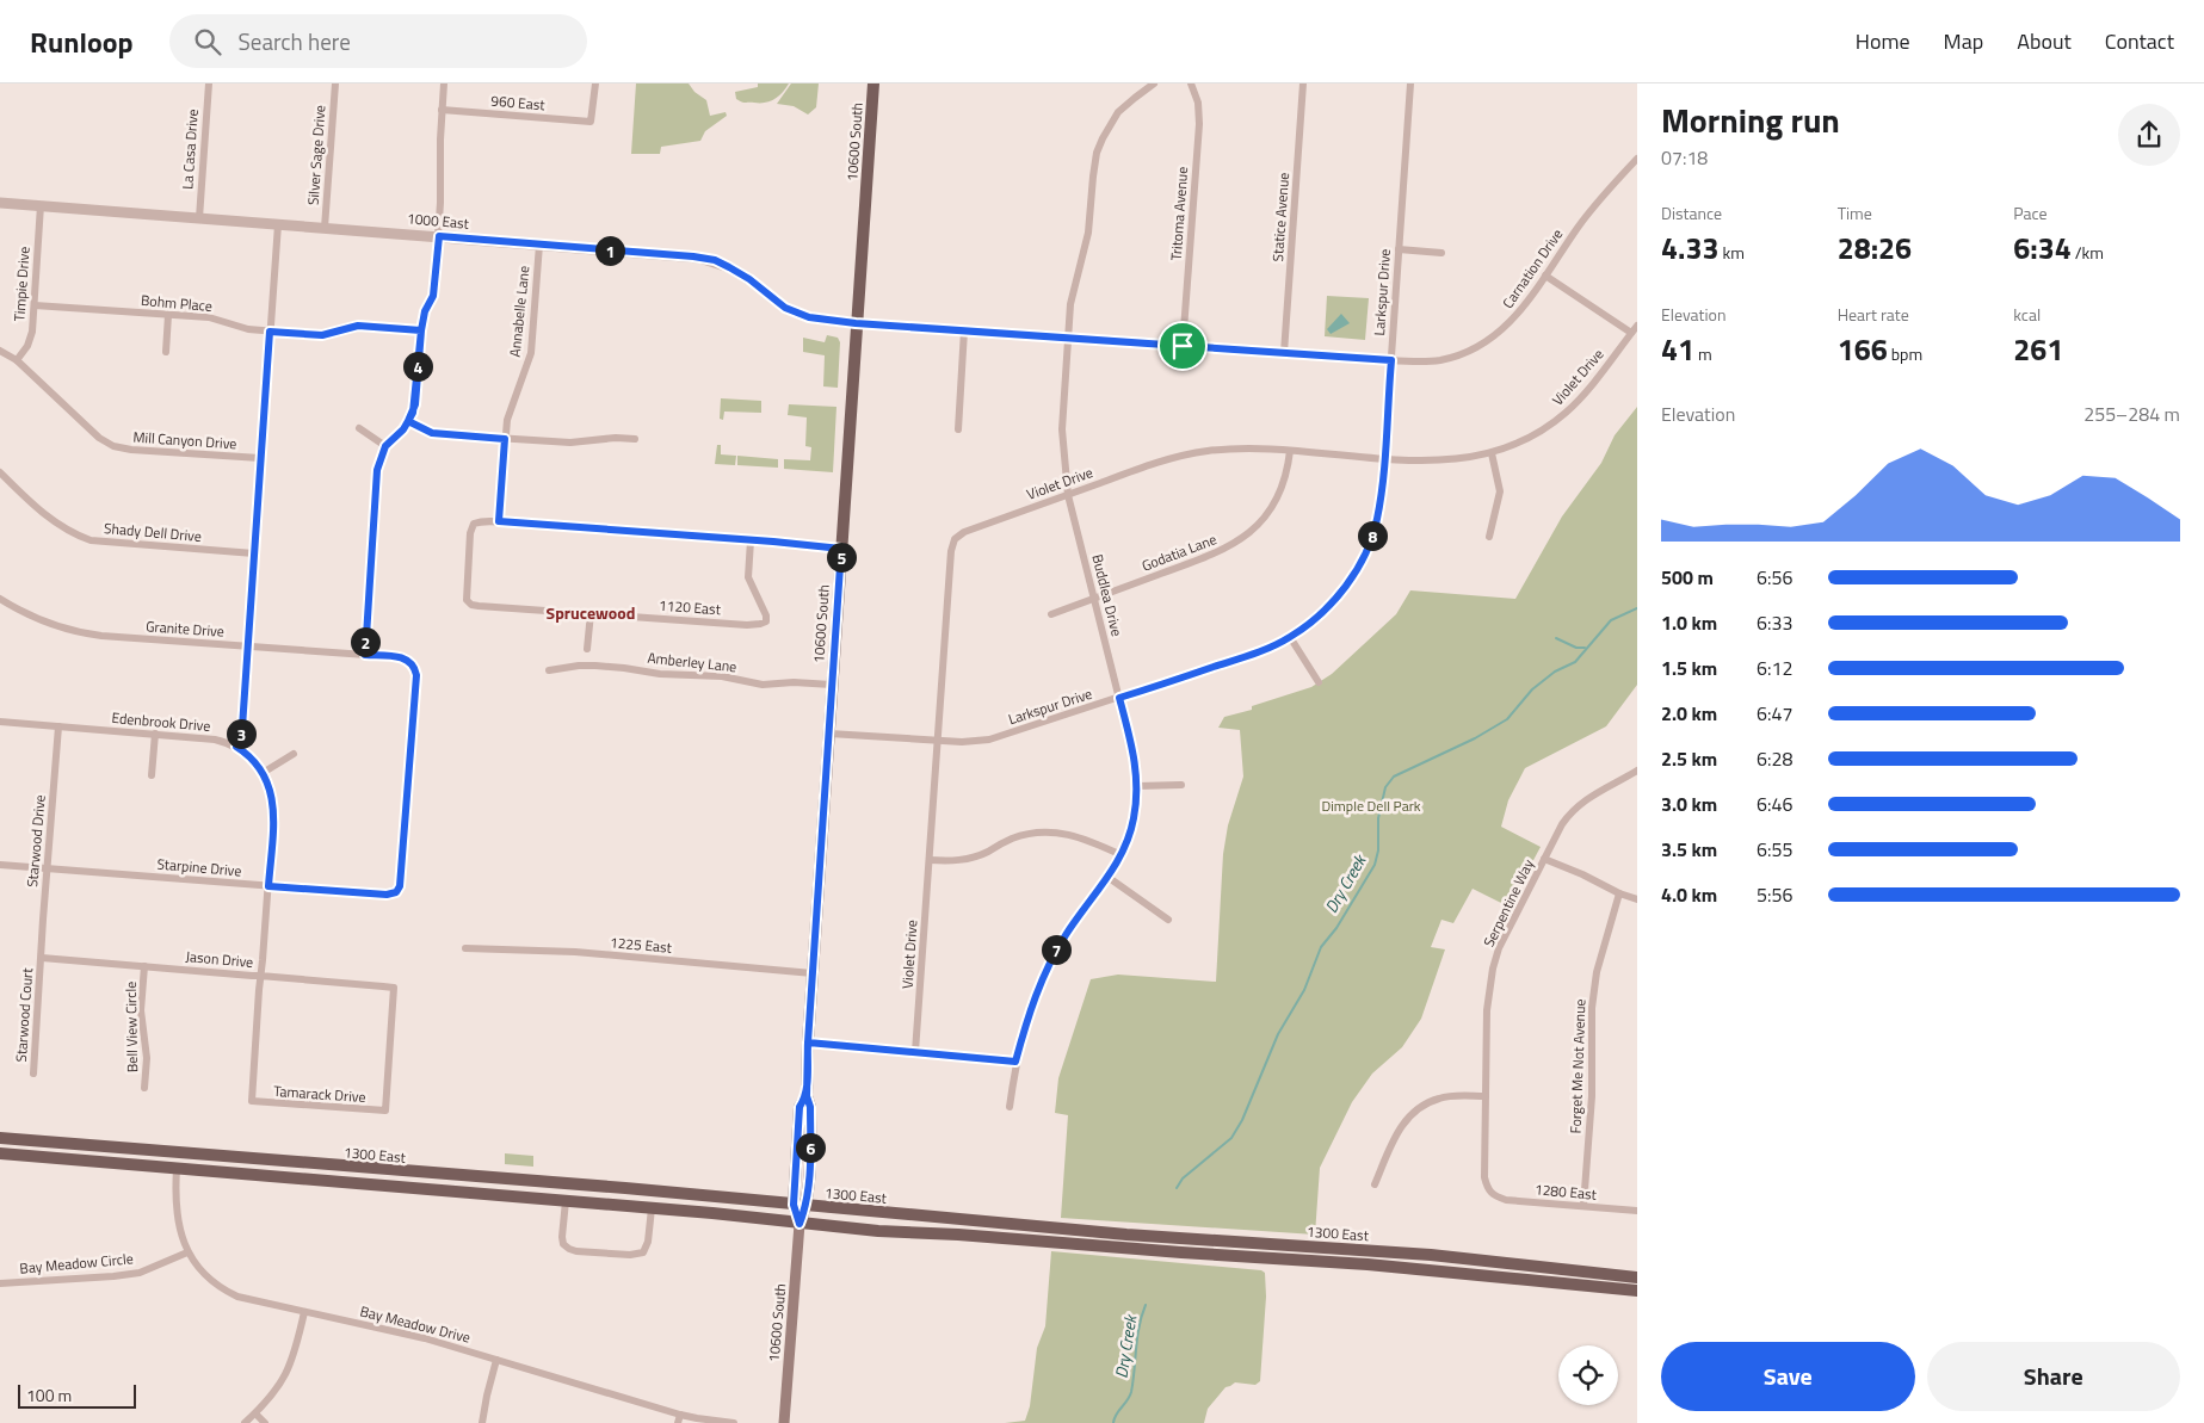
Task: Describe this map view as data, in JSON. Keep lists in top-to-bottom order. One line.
{"streets":{"main road":["10600 South","1300 East"],"street":["960 East","La Casa Drive","Silver Sage Drive","Tritoma Avenue","Statice Avenue","1000 East","Carnation Drive","Timpie Drive","Larkspur Drive","Bohm Place","Annabelle Lane","Violet Drive","Mill Canyon Drive","Shady Dell Drive","Godatia Lane","Buddlea Drive","1120 East","Granite Drive","Amberley Lane","Edenbrook Drive","Starwood Drive","Starpine Drive","Serpentine Way","1225 East","Jason Drive","Starwood Court","Bell View Circle","Forget Me Not Avenue","Tamarack Drive","1280 East","Bay Meadow Circle","Bay Meadow Drive"]},"crossings":[["10600 South","1000 East"],["10600 South","Carnation Drive"],["10600 South","Larkspur Drive"],["10600 South","Amberley Lane"],["10600 South","1225 East"],["10600 South","1300 East"],["La Casa Drive","1000 East"],["Silver Sage Drive","1000 East"],["Tritoma Avenue","Carnation Drive"],["Statice Avenue","Carnation Drive"],["1000 East","Carnation Drive"],["1000 East","Timpie Drive"],["1000 East","Annabelle Lane"],["Carnation Drive","Larkspur Drive"],["Carnation Drive","Buddlea Drive"],["Timpie Drive","Bohm Place"],["Timpie Drive","Mill Canyon Drive"],["Larkspur Drive","Violet Drive"],["Larkspur Drive","Buddlea Drive"],["Annabelle Lane","1120 East"],["Violet Drive","Godatia Lane"],["Violet Drive","Buddlea Drive"],["Godatia Lane","Buddlea Drive"],["Granite Drive","Starpine Drive"],["Edenbrook Drive","Starwood Drive"],["Edenbrook Drive","Starpine Drive"],["Edenbrook Drive","Jason Drive"],["Edenbrook Drive","Tamarack Drive"],["Starwood Drive","Starpine Drive"],["Starwood Drive","Jason Drive"],["Starwood Drive","Starwood Court"],["Serpentine Way","1280 East"],["Jason Drive","Starwood Court"],["Jason Drive","Bell View Circle"],["Jason Drive","Tamarack Drive"],["Forget Me Not Avenue","1280 East"],["1300 East","Bay Meadow Drive"],["Bay Meadow Circle","Bay Meadow Drive"]],"districts":["Sprucewood"],"water":["Dry Creek"],"parks":["Dimple Dell Park"],"scale_bar":"100 m","page":{"header":"Runloop","search":"Search here","nav":["Home","Map","About","Contact"],"heading":["Morning run","07:18"],"stats":[["Distance","4.33 km"],["Time","28:26"],["Pace","6:34 /km"],["Elevation","41 m"],["Heart rate","166 bpm"],["kcal","261"]],"pins":["1","4","8","5","2","3","7","6"],"chart":["Elevation","255–284 m"],"list":[{"name":"500 m","note":"6:56"},{"name":"1.0 km","note":"6:33"},{"name":"1.5 km","note":"6:12"},{"name":"2.0 km","note":"6:47"},{"name":"2.5 km","note":"6:28"},{"name":"3.0 km","note":"6:46"},{"name":"3.5 km","note":"6:55"},{"name":"4.0 km","note":"5:56"}],"buttons":["Save","Share"],"scale":"100 m"}}
